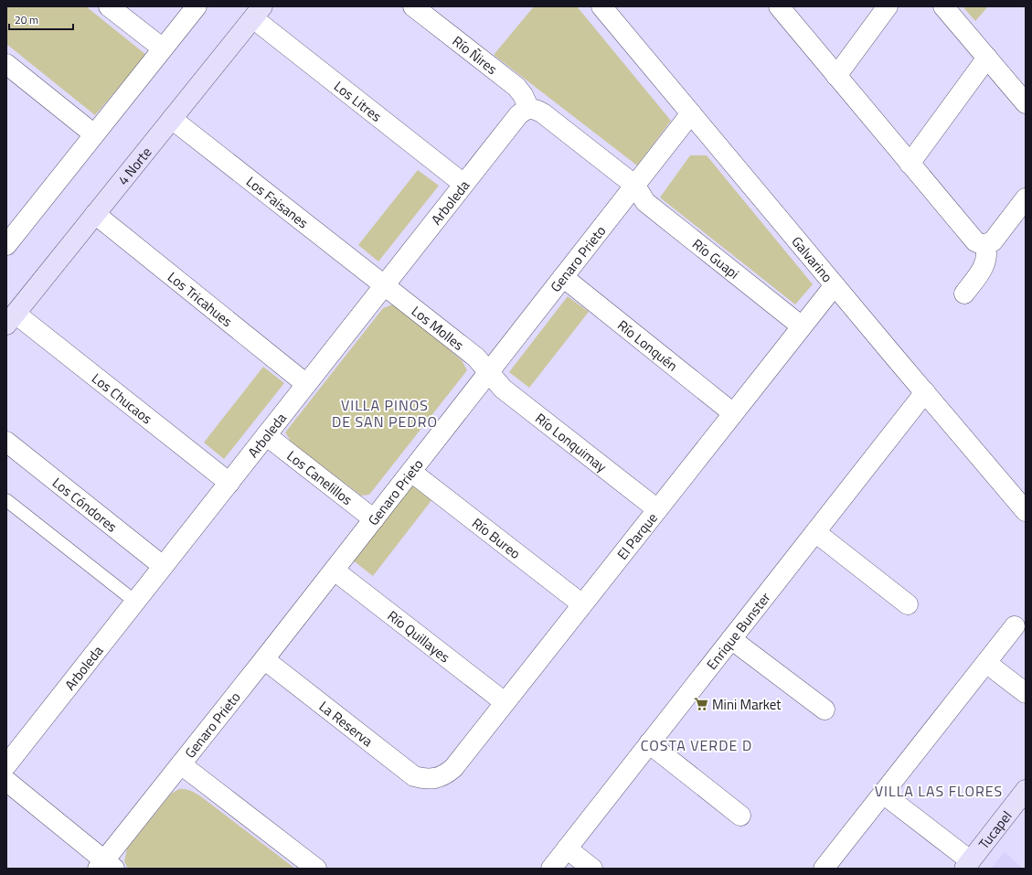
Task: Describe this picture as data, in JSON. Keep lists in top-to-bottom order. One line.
{"streets":{"street":["Río Ñires","Los Litres","4 Norte","Los Faisanes","Arboleda","Genaro Prieto","Río Guapi","Galvarino","Los Tricahues","Los Molles","Río Lonquén","Los Chucaos","Río Lonquimay","Los Canelillos","Los Cóndores","El Parque","Río Bureo","Enrique Bunster","Río Quillayes","La Reserva","Tucapel"]},"crossings":[["Río Ñires","Arboleda"],["Los Litres","4 Norte"],["Los Litres","Arboleda"],["4 Norte","Los Faisanes"],["4 Norte","Los Tricahues"],["4 Norte","Los Chucaos"],["Los Faisanes","Arboleda"],["Los Faisanes","Los Molles"],["Arboleda","Los Tricahues"],["Arboleda","Los Molles"],["Arboleda","Los Chucaos"],["Arboleda","Los Canelillos"],["Arboleda","Los Cóndores"],["Genaro Prieto","Río Guapi"],["Genaro Prieto","Galvarino"],["Genaro Prieto","Los Molles"],["Genaro Prieto","Río Lonquén"],["Genaro Prieto","Río Lonquimay"],["Genaro Prieto","Los Canelillos"],["Genaro Prieto","Río Bureo"],["Genaro Prieto","Río Quillayes"],["Genaro Prieto","La Reserva"],["Río Guapi","El Parque"],["Galvarino","El Parque"],["Galvarino","Enrique Bunster"],["Los Molles","Río Lonquimay"],["Río Lonquén","El Parque"],["Río Lonquimay","El Parque"],["El Parque","Río Bureo"],["El Parque","Río Quillayes"],["El Parque","La Reserva"]],"districts":["VILLA PINOS DE SAN PEDRO","COSTA VERDE D","VILLA LAS FLORES"],"places":{"supermarket":["Mini Market"]},"scale_bar":"20 m"}
